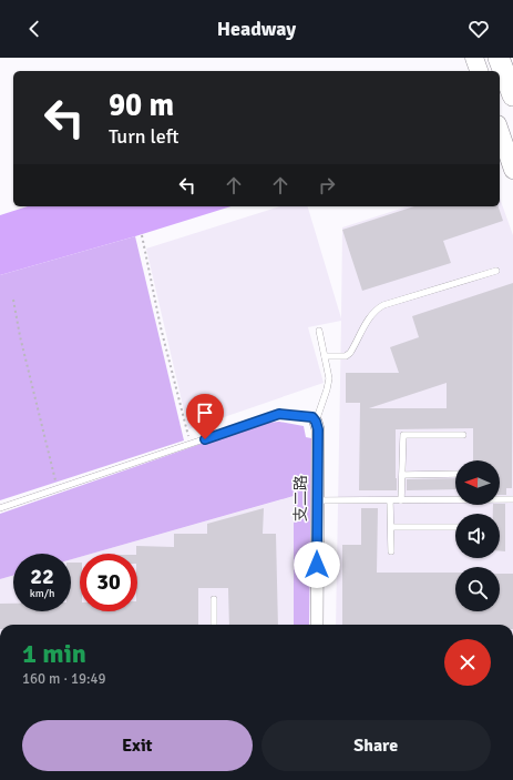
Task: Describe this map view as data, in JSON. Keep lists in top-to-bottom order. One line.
{"streets":{"street":["支二路"]},"north":"left","page":{"header":"Headway","turn":["90 m","Turn left"],"speed":"22 km/h","limit":"30","heading":["1 min","160 m · 19:49"],"buttons":["Exit","Share"]}}
